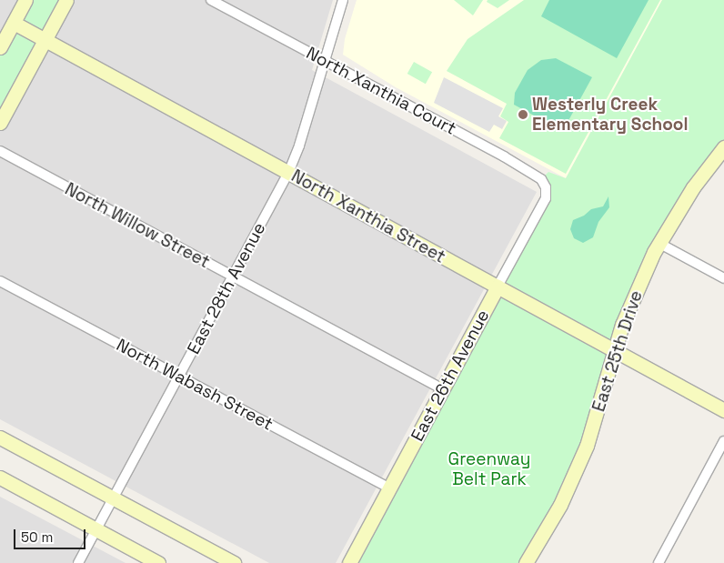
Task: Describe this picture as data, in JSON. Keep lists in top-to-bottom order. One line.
{"streets":{"street":["North Xanthia Court","North Xanthia Street","North Willow Street","East 28th Avenue","East 25th Drive","East 26th Avenue","North Wabash Street"]},"crossings":[["North Xanthia Court","East 28th Avenue"],["North Xanthia Court","East 26th Avenue"],["North Xanthia Street","East 28th Avenue"],["North Xanthia Street","East 25th Drive"],["North Xanthia Street","East 26th Avenue"],["North Willow Street","East 28th Avenue"],["North Willow Street","East 26th Avenue"],["East 28th Avenue","North Wabash Street"],["East 26th Avenue","North Wabash Street"]],"parks":["Greenway Belt Park"],"places":["Westerly Creek Elementary School"],"scale_bar":"50 m"}
